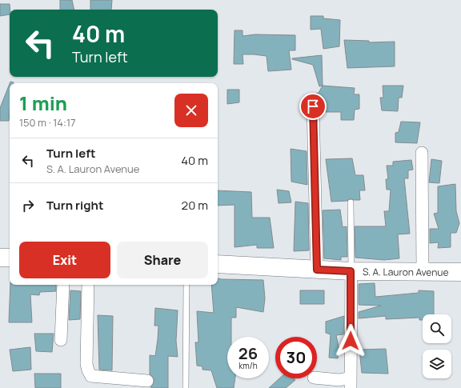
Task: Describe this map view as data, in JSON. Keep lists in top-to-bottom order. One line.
{"streets":{"highway":["S. A. Lauron Avenue"]},"page":{"turn":["40 m","Turn left"],"heading":["1 min","150 m · 14:17"],"list":[{"name":"Turn left","note":"S. A. Lauron Avenue","value":"40 m"},{"name":"Turn right","value":"20 m"}],"buttons":["Exit","Share"],"speed":"26 km/h","limit":"30"}}
